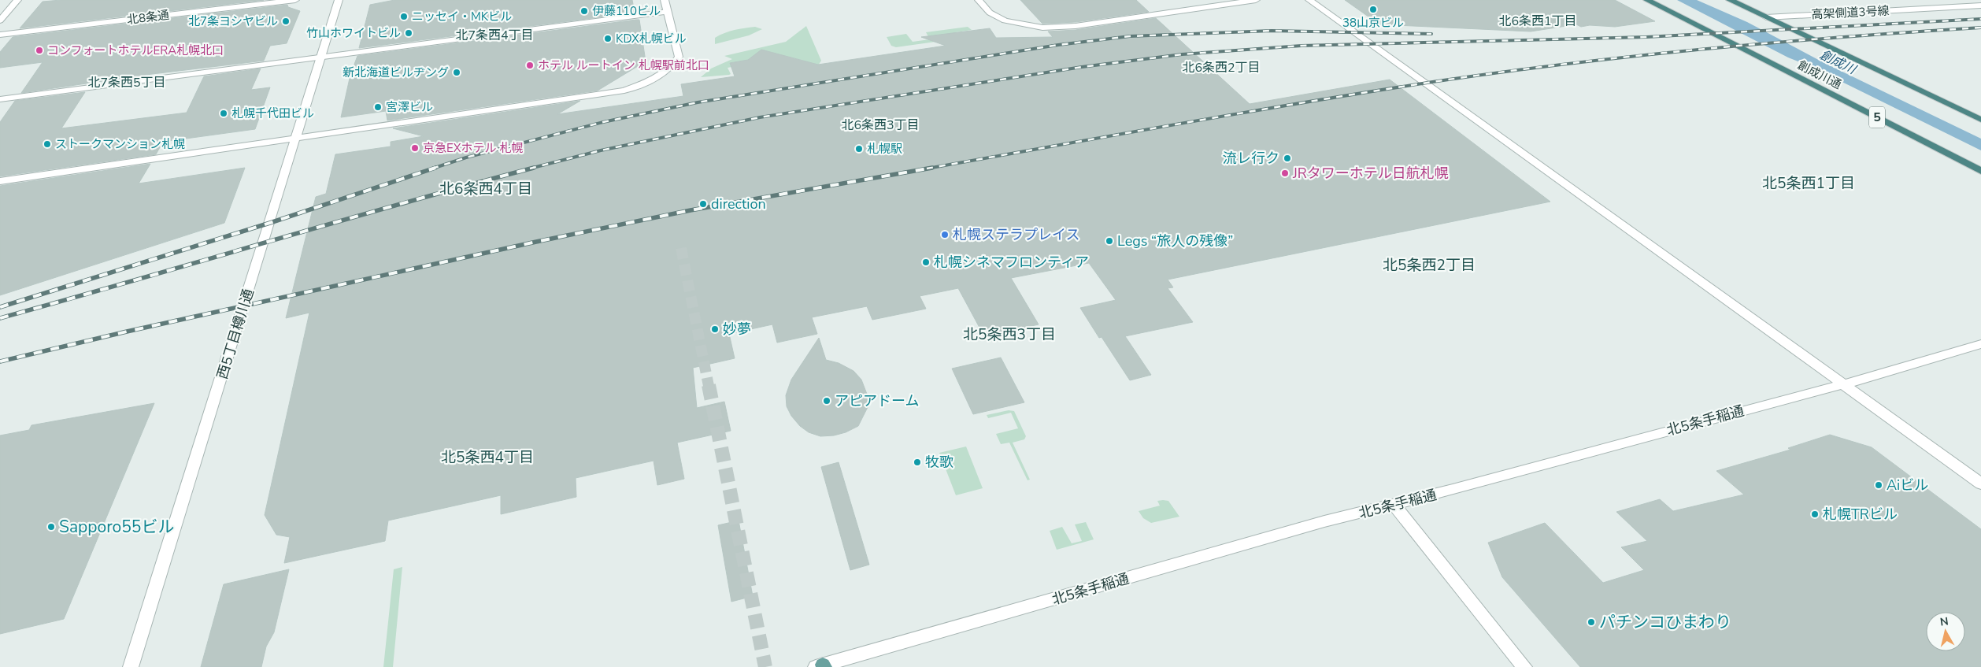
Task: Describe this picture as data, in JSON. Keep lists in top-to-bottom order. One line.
{"streets":{"highway":["創成川通","5"],"street":["高架側道3号線","北8条通","西5丁目樽川通","北5条手稲通"]},"districts":["北6条西1丁目","北7条西4丁目","北6条西2丁目","北7条西5丁目","北6条西3丁目","北5条西1丁目","北6条西4丁目","北5条西2丁目","北5条西3丁目","北5条西4丁目"],"water":["創成川"],"places":["38山京ビル","伊藤110ビル","ニッセイ・MKビル","北7条ヨシヤビル","竹山ホワイトビル","KDX札幌ビル","コンフォートホテルERA札幌北口","ホテル ルートイン 札幌駅前北口","新北海道ビルヂング","宮澤ビル","札幌千代田ビル","ストークマンション札幌","京急EXホテル 札幌","札幌駅","流レ行ク","JRタワーホテル日航札幌","direction","札幌ステラプレイス","Legs “旅人の残像”","札幌シネマフロンティア","妙夢","アピアドーム","牧歌","Aiビル","札幌TRビル","Sapporo55ビル","パチンコひまわり"],"north":"top"}
